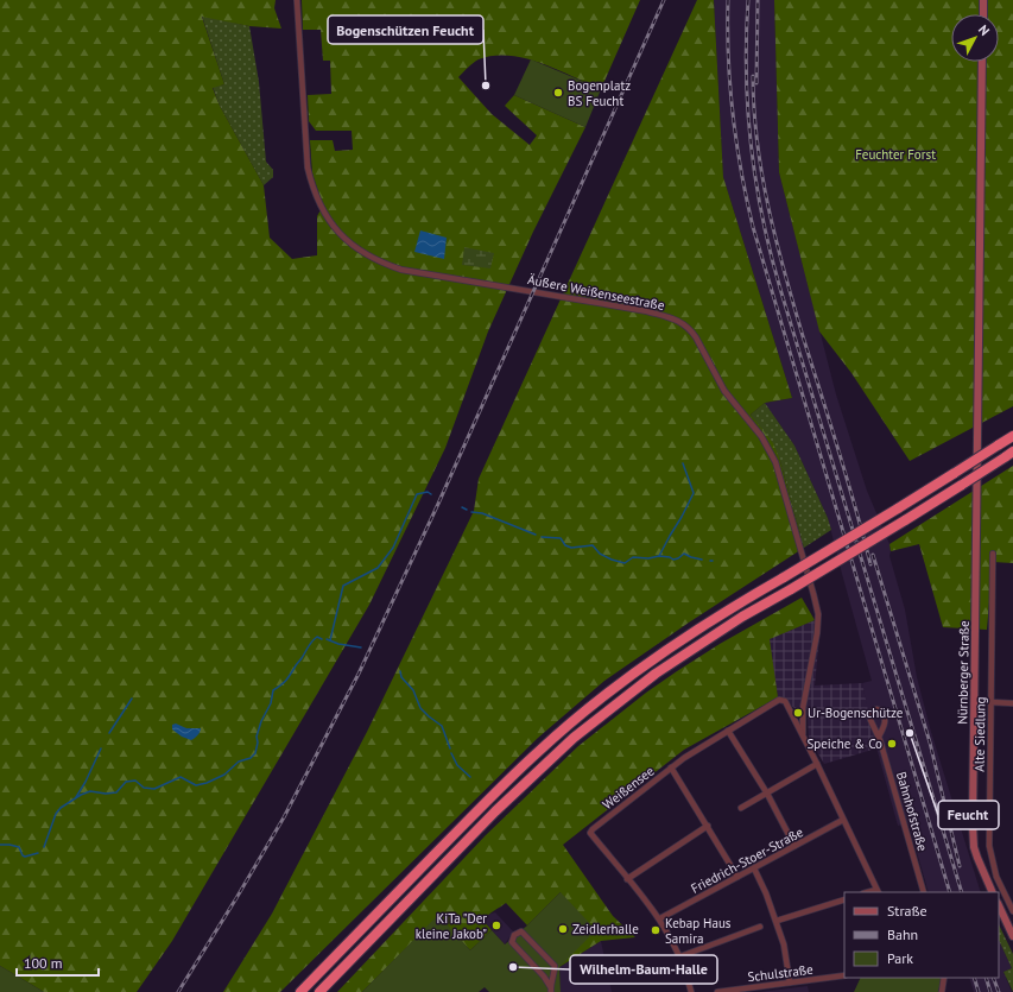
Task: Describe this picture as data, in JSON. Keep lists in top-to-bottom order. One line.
{"streets":{"main road":["Nürnberger Straße"],"street":["Äußere Weißenseestraße","Alte Siedlung","Weißensee","Bahnhofstraße","Friedrich-Stoer-Straße","Schulstraße"]},"crossings":[["Weißensee","Friedrich-Stoer-Straße"]],"parks":["Feuchter Forst"],"places":["Bogenschützen Feucht","Bogenplatz BS Feucht","Ur-Bogenschütze","Feucht","Speiche & Co","KiTa \"Der kleine Jakob\"","Zeidlerhalle","Kebap Haus Samira","Wilhelm-Baum-Halle"],"legend":["Straße","Bahn","Park"],"scale_bar":"100 m","north":"top right"}
